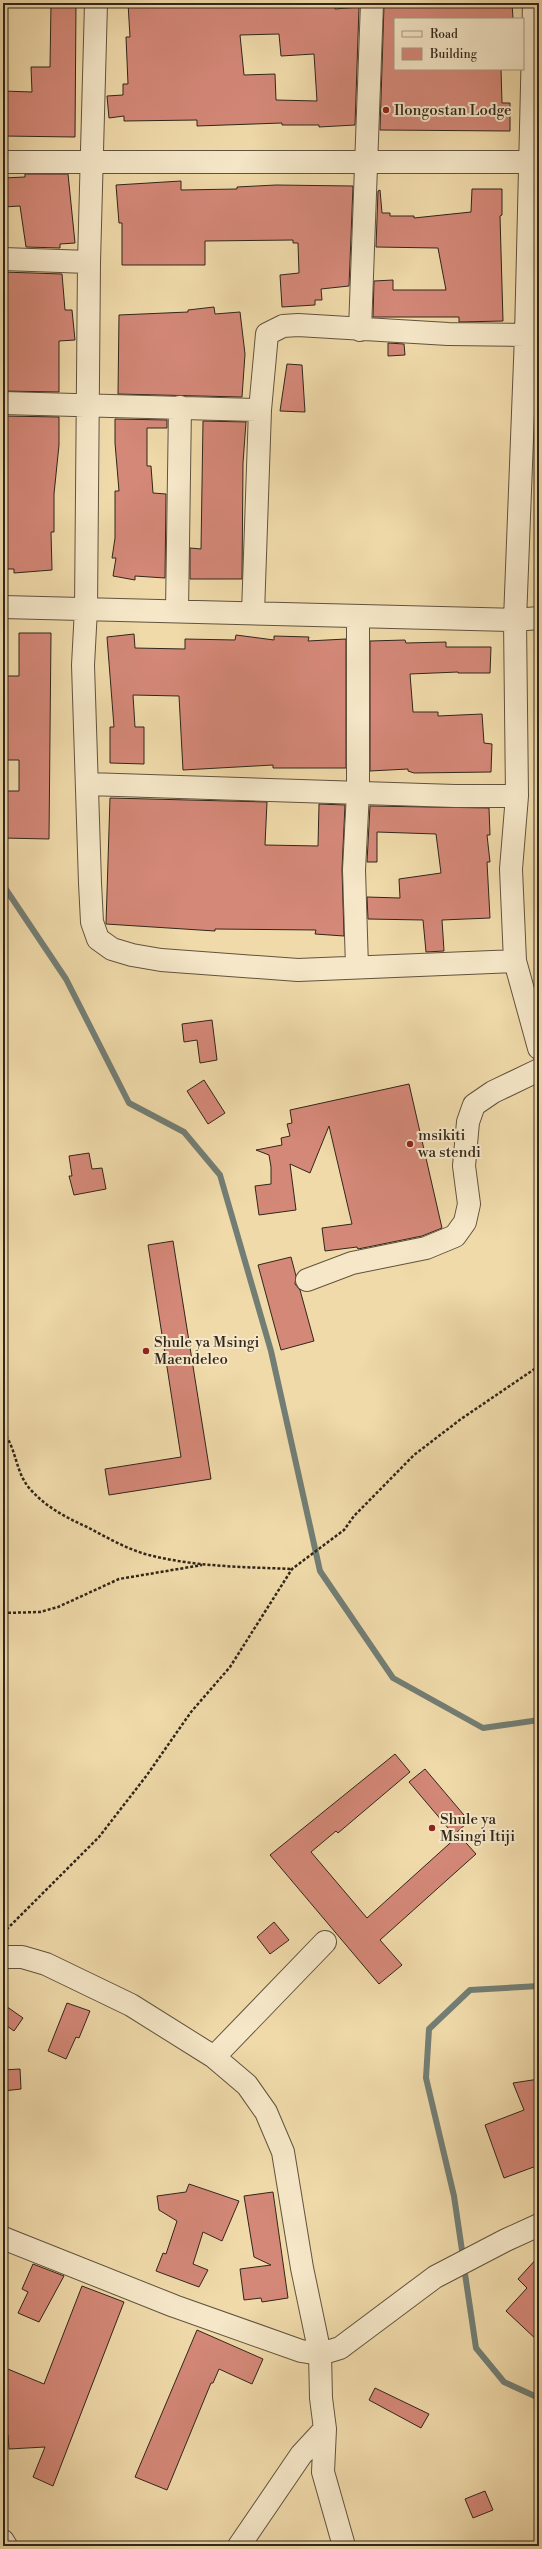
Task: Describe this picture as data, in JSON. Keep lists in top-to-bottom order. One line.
{"places":["Ilongostan Lodge","msikiti wa stendi","Shule ya Msingi Maendeleo","Shule ya Msingi Itiji"],"legend":["Road","Building"]}
